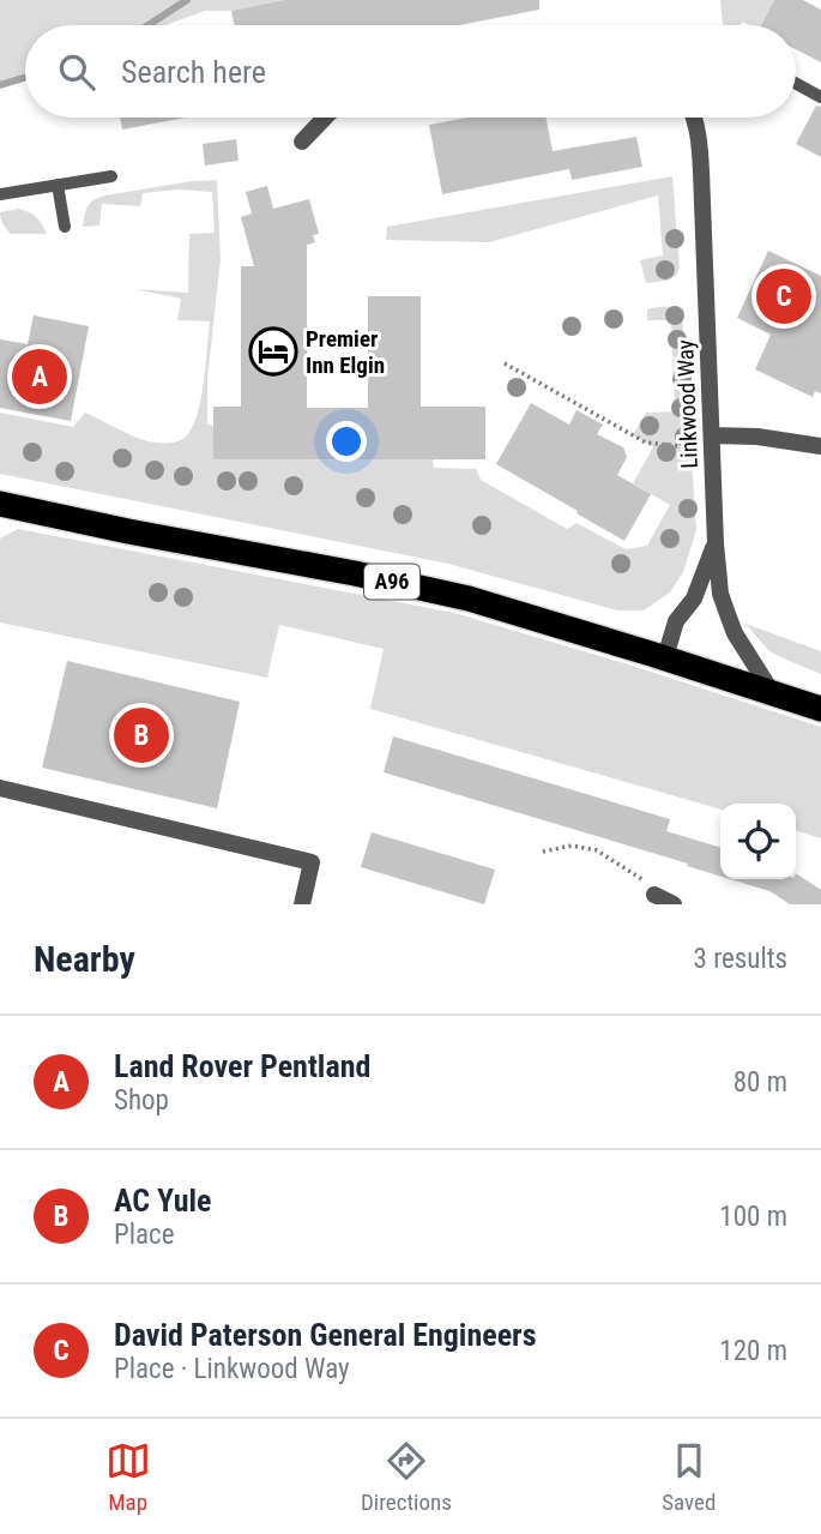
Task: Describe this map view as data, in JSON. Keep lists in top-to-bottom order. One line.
{"streets":{"highway":["A96"],"street":["Linkwood Way"]},"crossings":[["Linkwood Way","A96"]],"places":{"hotel":["Premier Inn Elgin"]},"page":{"search":"Search here","pins":["C","A","B"],"heading":["Nearby","3 results"],"list":[{"mark":"A","name":"Land Rover Pentland","note":"Shop","value":"80 m"},{"mark":"B","name":"AC Yule","note":"Place","value":"100 m"},{"mark":"C","name":"David Paterson General Engineers","note":"Place · Linkwood Way","value":"120 m"}],"nav":["Map","Directions","Saved"]}}
